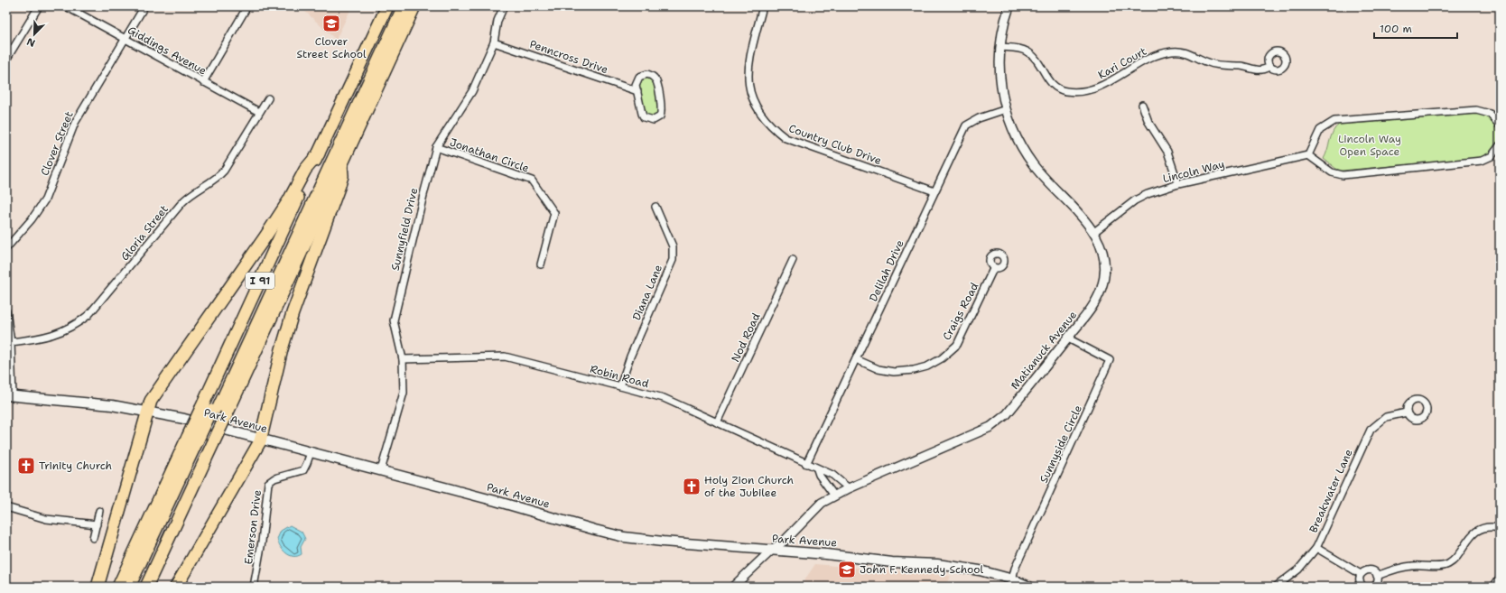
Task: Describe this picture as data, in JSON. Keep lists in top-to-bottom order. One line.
{"streets":{"highway":["I 91"],"main road":["Park Avenue"],"street":["Giddings Avenue","Penncross Drive","Kari Court","Clover Street","Country Club Drive","Jonathan Circle","Lincoln Way","Sunnyfield Drive","Gloria Street","Delilah Drive","Diana Lane","Craigs Road","Nod Road","Matianuck Avenue","Robin Road","Sunnyside Circle","Breakwater Lane","Emerson Drive"]},"crossings":[["Giddings Avenue","Clover Street"],["Giddings Avenue","Gloria Street"],["Penncross Drive","Sunnyfield Drive"],["Kari Court","Matianuck Avenue"],["Country Club Drive","Delilah Drive"],["Jonathan Circle","Sunnyfield Drive"],["Lincoln Way","Matianuck Avenue"],["Sunnyfield Drive","Robin Road"],["Sunnyfield Drive","Park Avenue"],["Delilah Drive","Craigs Road"],["Delilah Drive","Matianuck Avenue"],["Delilah Drive","Robin Road"],["Diana Lane","Robin Road"],["Nod Road","Robin Road"],["Matianuck Avenue","Robin Road"],["Matianuck Avenue","Park Avenue"],["Matianuck Avenue","Sunnyside Circle"],["Park Avenue","Sunnyside Circle"],["Park Avenue","Emerson Drive"]],"parks":["Lincoln Way Open Space"],"places":{"school or university":["Clover Street School","John F. Kennedy School"],"church":["Trinity Church","Holy Zion Church of the Jubilee"]},"scale_bar":"100 m","north":"bottom left"}
